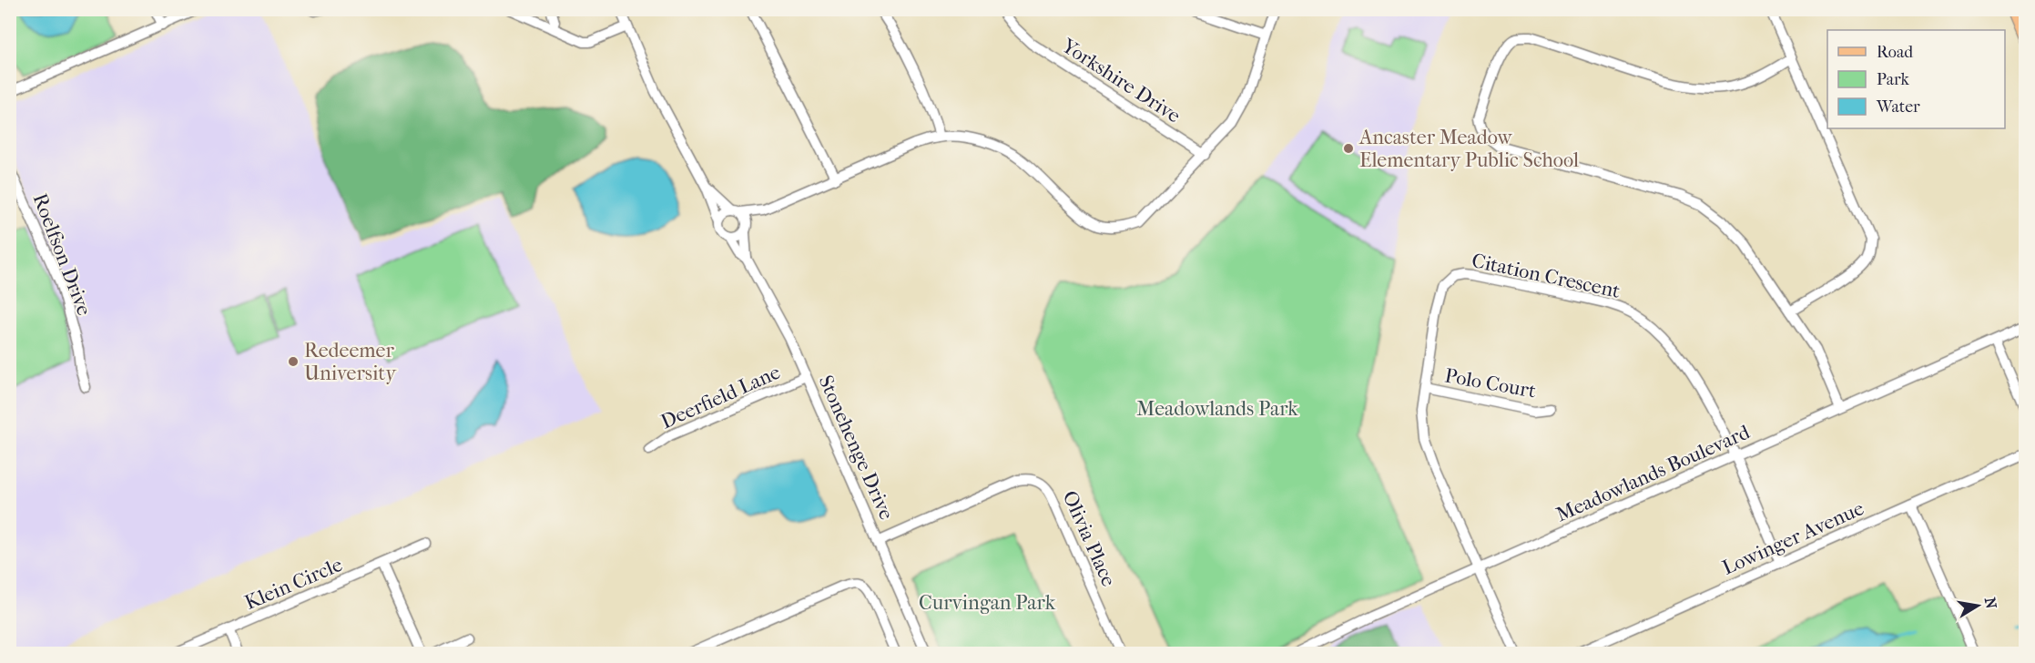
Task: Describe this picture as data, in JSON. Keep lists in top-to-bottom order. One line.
{"streets":{"street":["Yorkshire Drive","Roelfson Drive","Citation Crescent","Polo Court","Deerfield Lane","Stonehenge Drive","Meadowlands Boulevard","Lowinger Avenue","Olivia Place","Klein Circle"]},"crossings":[["Citation Crescent","Polo Court"],["Citation Crescent","Meadowlands Boulevard"],["Citation Crescent","Lowinger Avenue"],["Deerfield Lane","Stonehenge Drive"],["Stonehenge Drive","Olivia Place"]],"parks":["Meadowlands Park","Curvingan Park"],"places":["Ancaster Meadow Elementary Public School","Redeemer University"],"legend":["Road","Park","Water"],"north":"right"}
